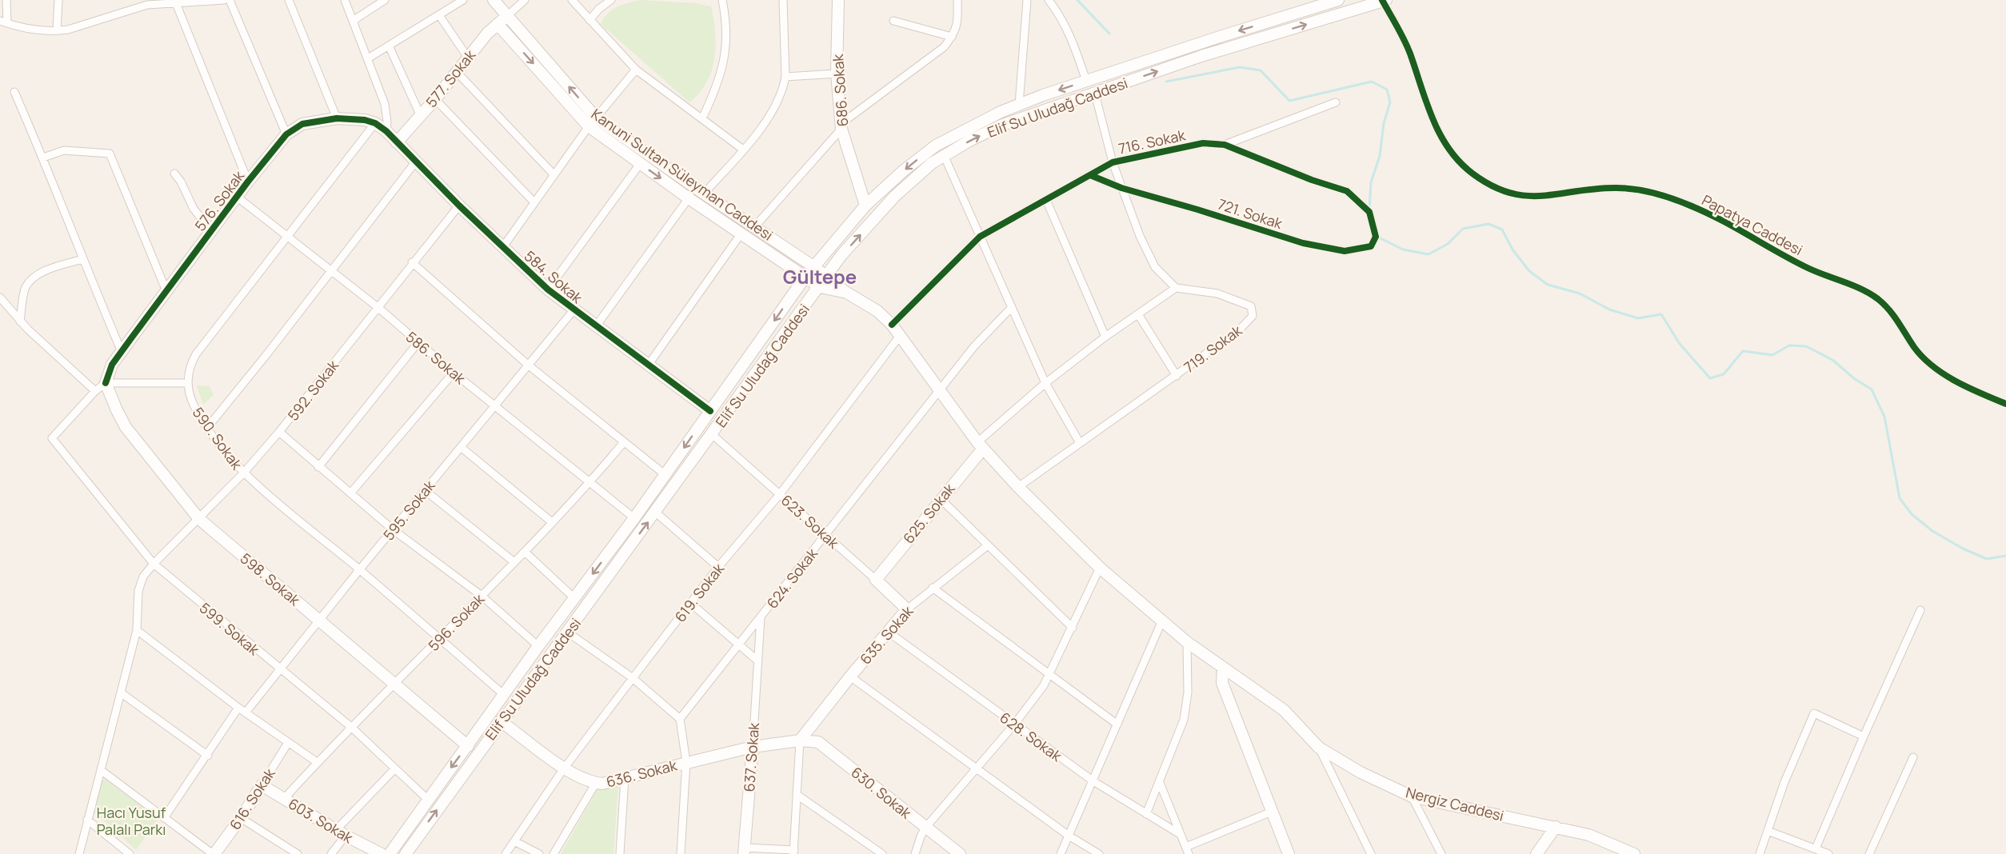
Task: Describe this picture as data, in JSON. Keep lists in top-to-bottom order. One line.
{"streets":{"street":["577. Sokak","686. Sokak","Elif Su Uludağ Caddesi","716. Sokak","Kanuni Sultan Süleyman Caddesi","576. Sokak","721. Sokak","Papatya Caddesi","584. Sokak","719. Sokak","586. Sokak","592. Sokak","590. Sokak","595. Sokak","625. Sokak","623. Sokak","624. Sokak","598. Sokak","619. Sokak","596. Sokak","599. Sokak","635. Sokak","628. Sokak","637. Sokak","636. Sokak","630. Sokak","616. Sokak","Nergiz Caddesi","603. Sokak"]},"crossings":[["577. Sokak","Kanuni Sultan Süleyman Caddesi"],["577. Sokak","576. Sokak"],["577. Sokak","584. Sokak"],["686. Sokak","Elif Su Uludağ Caddesi"],["Elif Su Uludağ Caddesi","Kanuni Sultan Süleyman Caddesi"],["Elif Su Uludağ Caddesi","Papatya Caddesi"],["Elif Su Uludağ Caddesi","584. Sokak"],["Elif Su Uludağ Caddesi","586. Sokak"],["Elif Su Uludağ Caddesi","590. Sokak"],["Elif Su Uludağ Caddesi","623. Sokak"],["Elif Su Uludağ Caddesi","598. Sokak"],["Elif Su Uludağ Caddesi","599. Sokak"],["Elif Su Uludağ Caddesi","636. Sokak"],["716. Sokak","721. Sokak"],["716. Sokak","Nergiz Caddesi"],["Kanuni Sultan Süleyman Caddesi","Nergiz Caddesi"],["576. Sokak","584. Sokak"],["576. Sokak","586. Sokak"],["576. Sokak","590. Sokak"],["576. Sokak","598. Sokak"],["584. Sokak","592. Sokak"],["584. Sokak","595. Sokak"],["719. Sokak","Nergiz Caddesi"],["586. Sokak","592. Sokak"],["586. Sokak","590. Sokak"],["586. Sokak","595. Sokak"],["586. Sokak","596. Sokak"],["592. Sokak","590. Sokak"],["592. Sokak","598. Sokak"],["592. Sokak","599. Sokak"],["590. Sokak","595. Sokak"],["590. Sokak","596. Sokak"],["595. Sokak","598. Sokak"],["595. Sokak","599. Sokak"],["625. Sokak","623. Sokak"],["625. Sokak","Nergiz Caddesi"],["623. Sokak","624. Sokak"],["623. Sokak","619. Sokak"],["623. Sokak","635. Sokak"],["624. Sokak","637. Sokak"],["624. Sokak","Nergiz Caddesi"],["598. Sokak","596. Sokak"],["619. Sokak","636. Sokak"],["619. Sokak","Nergiz Caddesi"],["596. Sokak","599. Sokak"],["596. Sokak","603. Sokak"],["635. Sokak","628. Sokak"],["635. Sokak","636. Sokak"],["635. Sokak","630. Sokak"],["637. Sokak","636. Sokak"],["636. Sokak","630. Sokak"],["616. Sokak","603. Sokak"]],"districts":["Gültepe"],"parks":["Hacı Yusuf Palalı Parkı"]}
